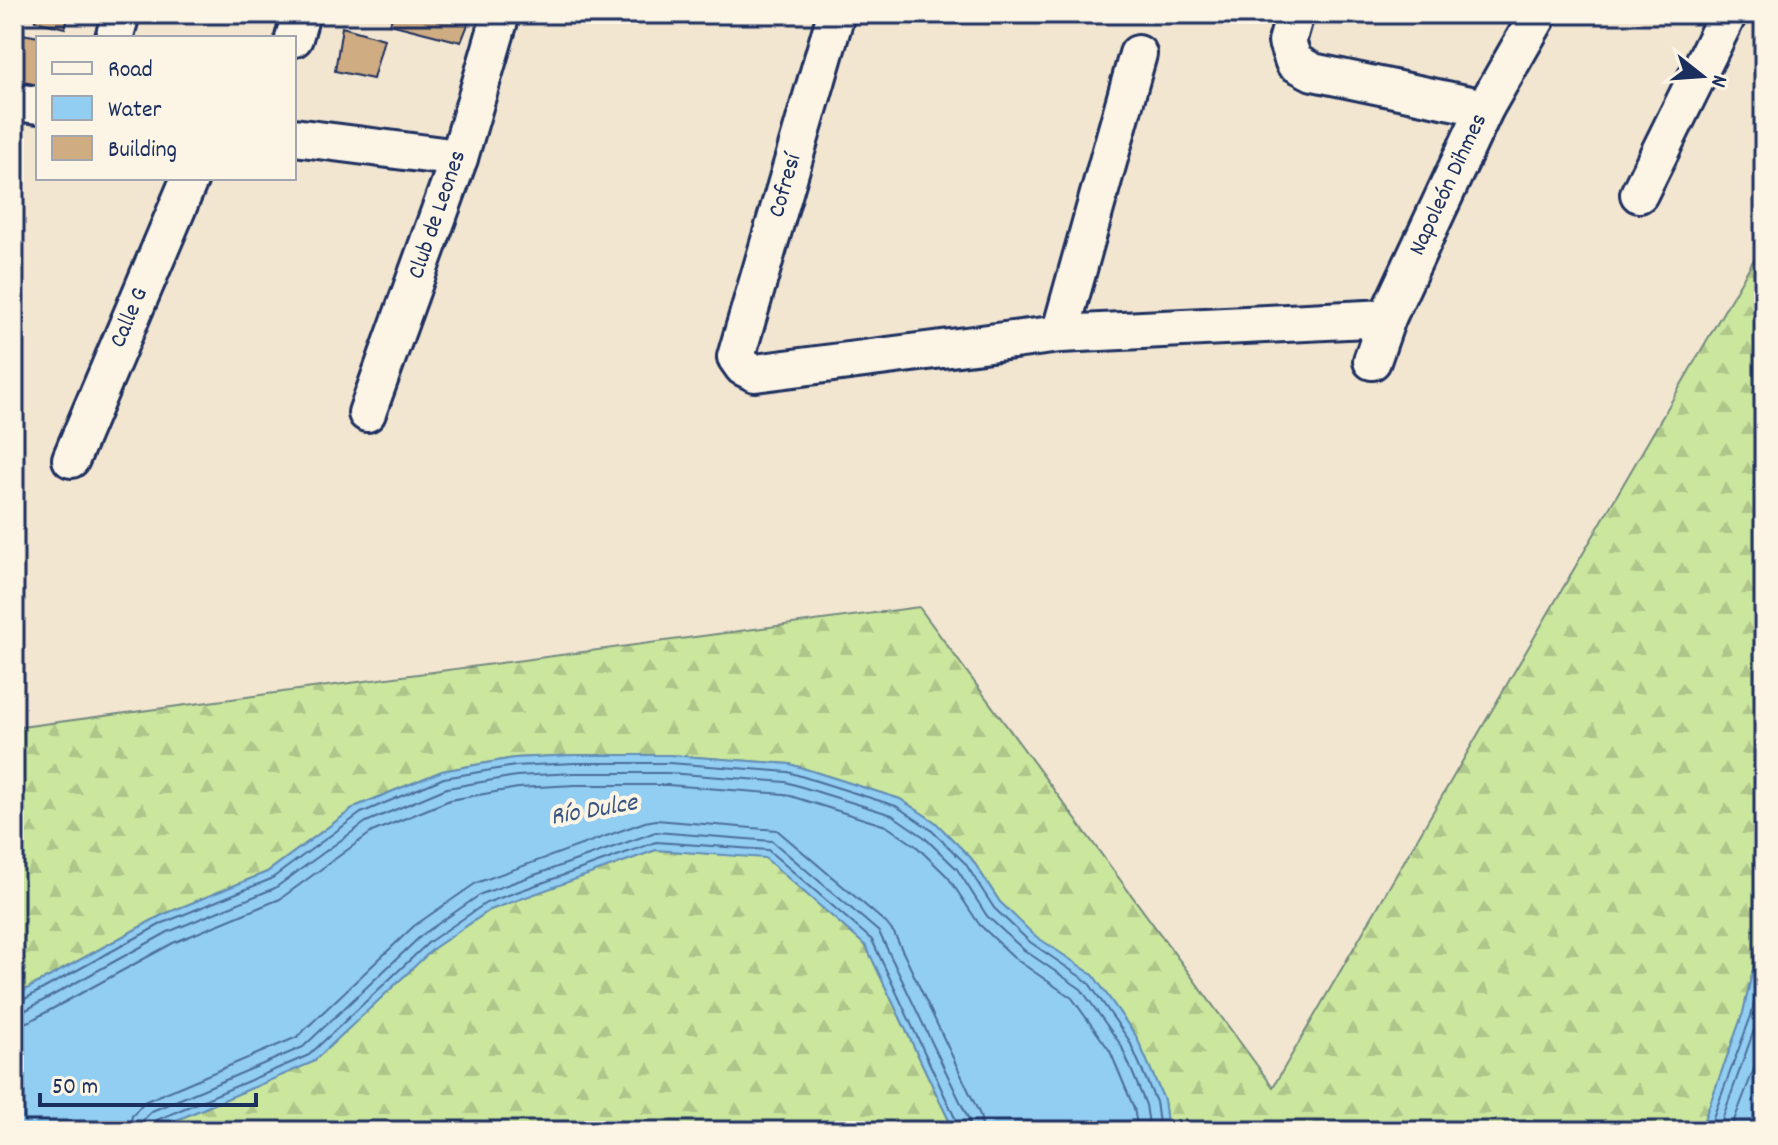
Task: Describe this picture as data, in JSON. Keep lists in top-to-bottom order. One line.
{"streets":{"street":["Napoleón Dihmes","Cofresí","Club de Leones","Calle G"]},"water":["Río Dulce"],"legend":["Road","Water","Building"],"scale_bar":"50 m","north":"right"}
